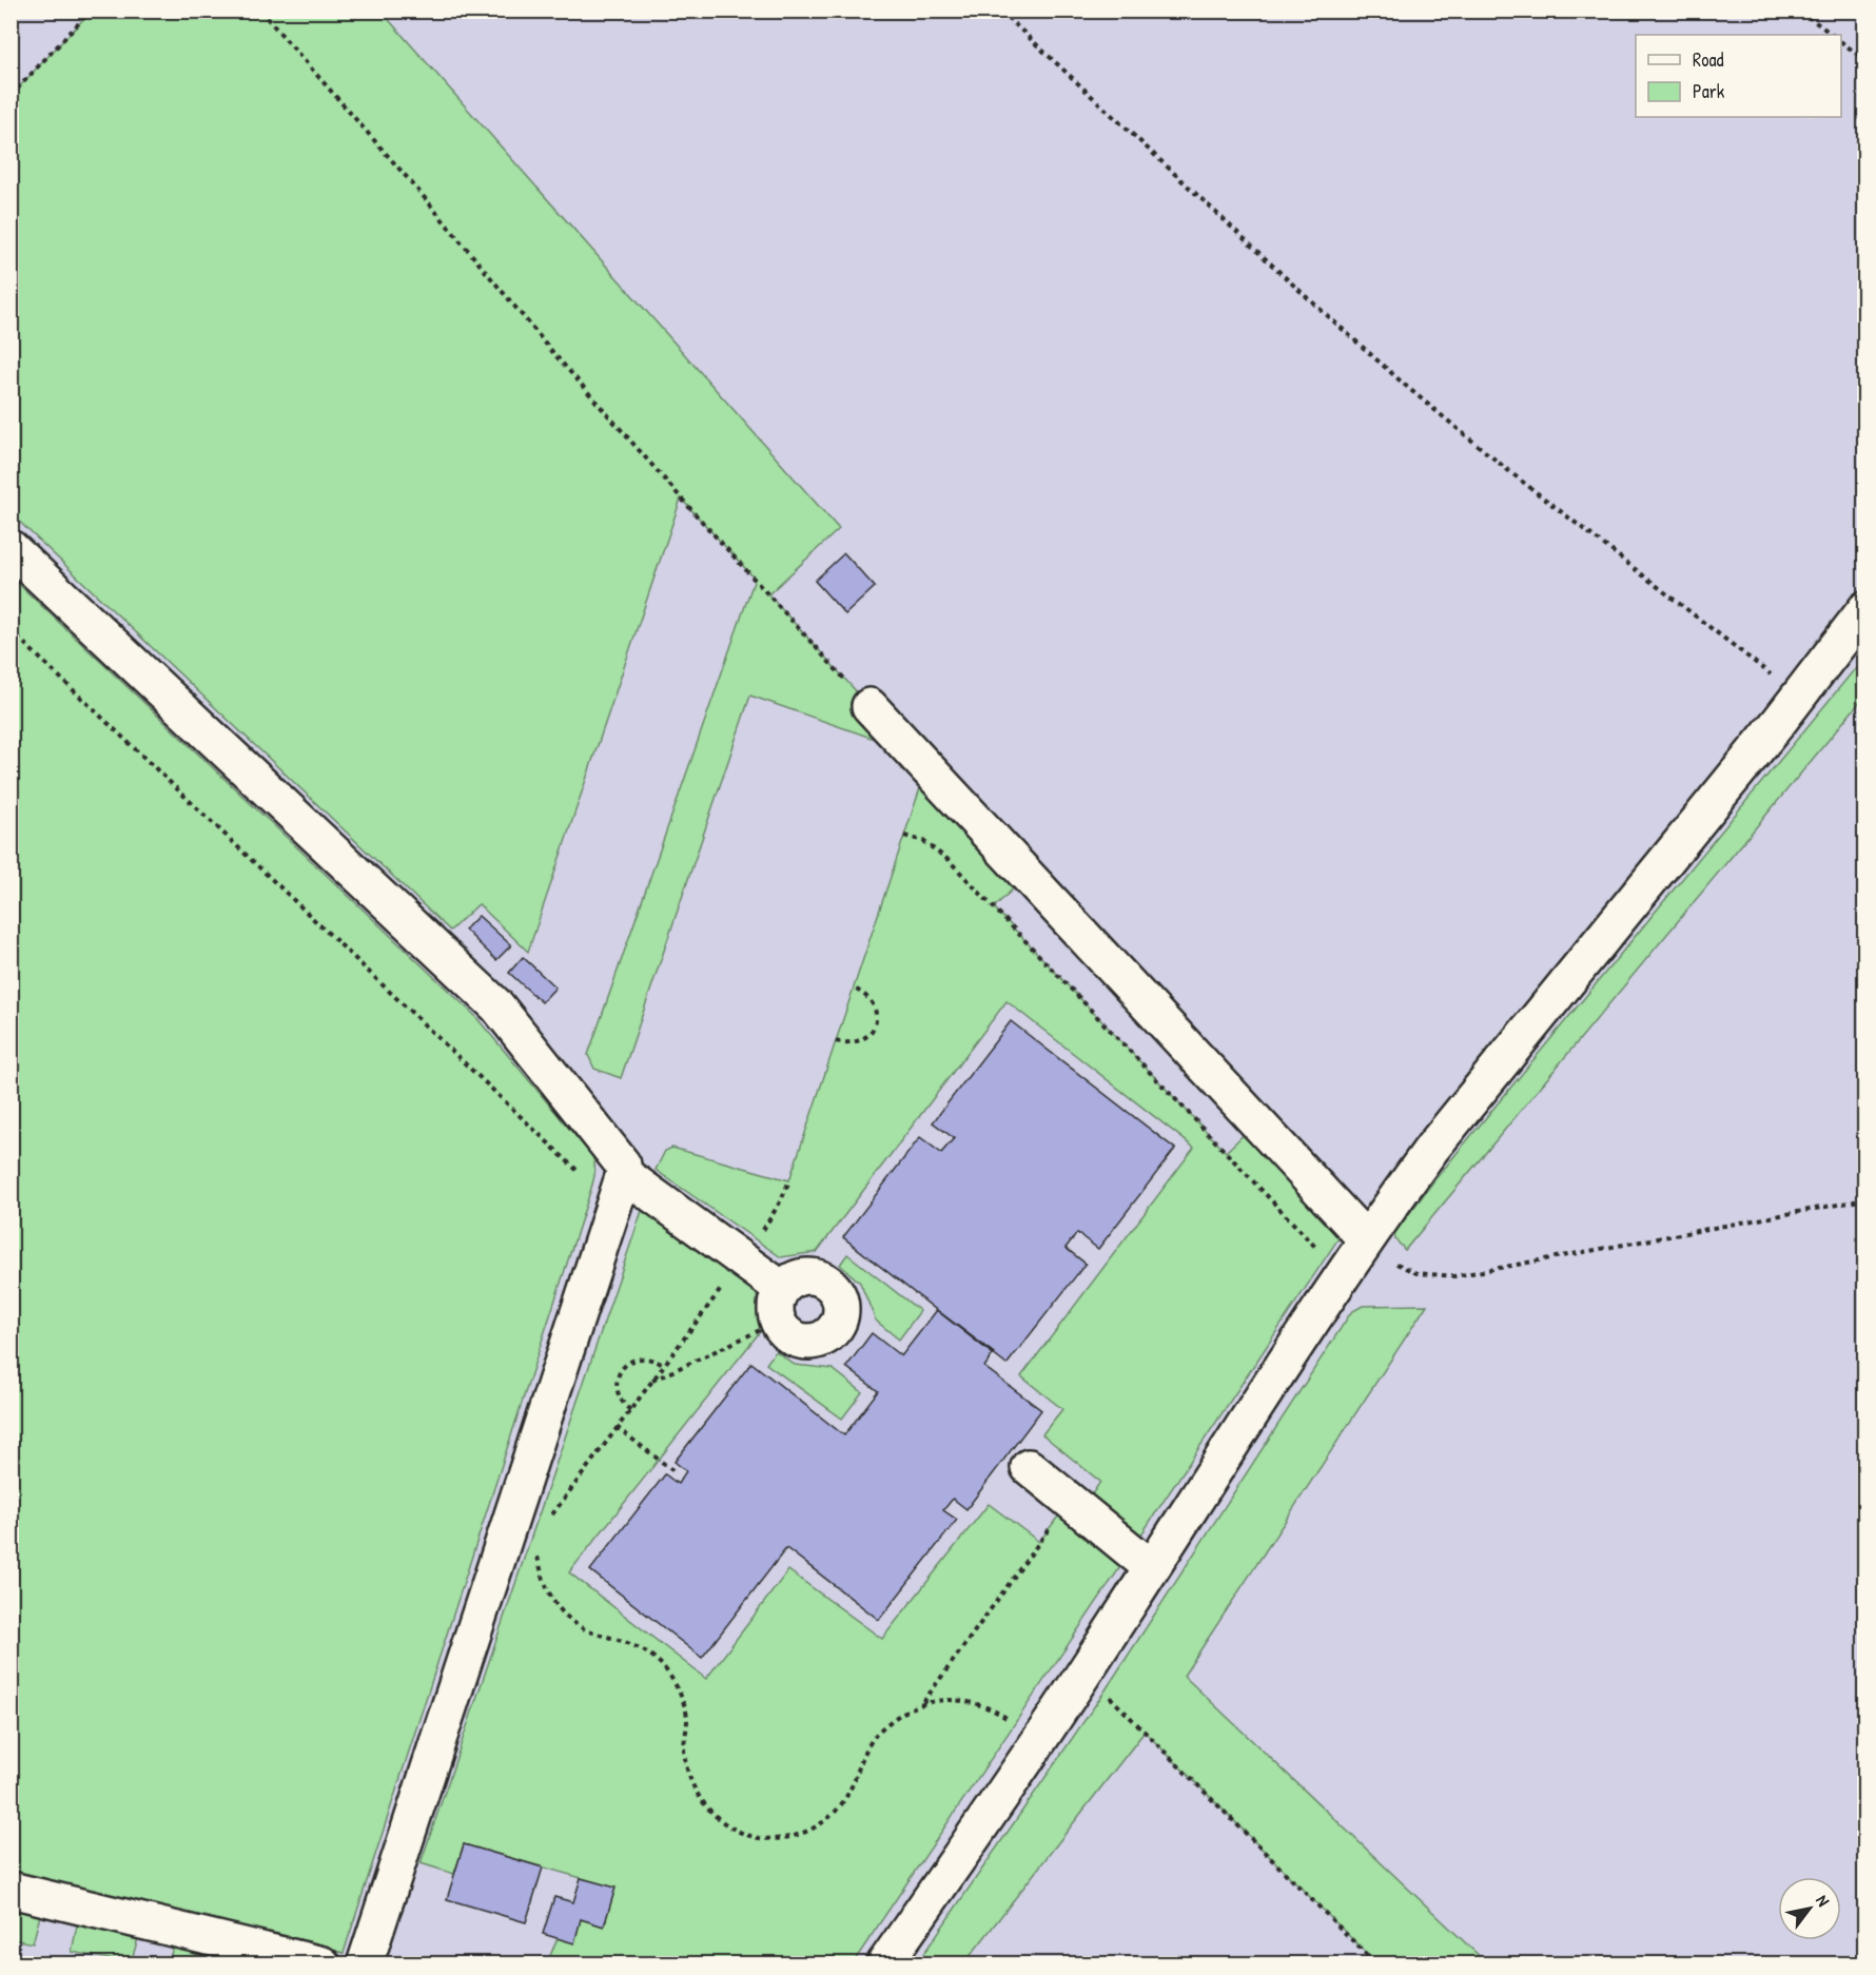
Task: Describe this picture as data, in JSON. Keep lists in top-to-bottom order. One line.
{"legend":["Road","Park"],"north":"top right"}
